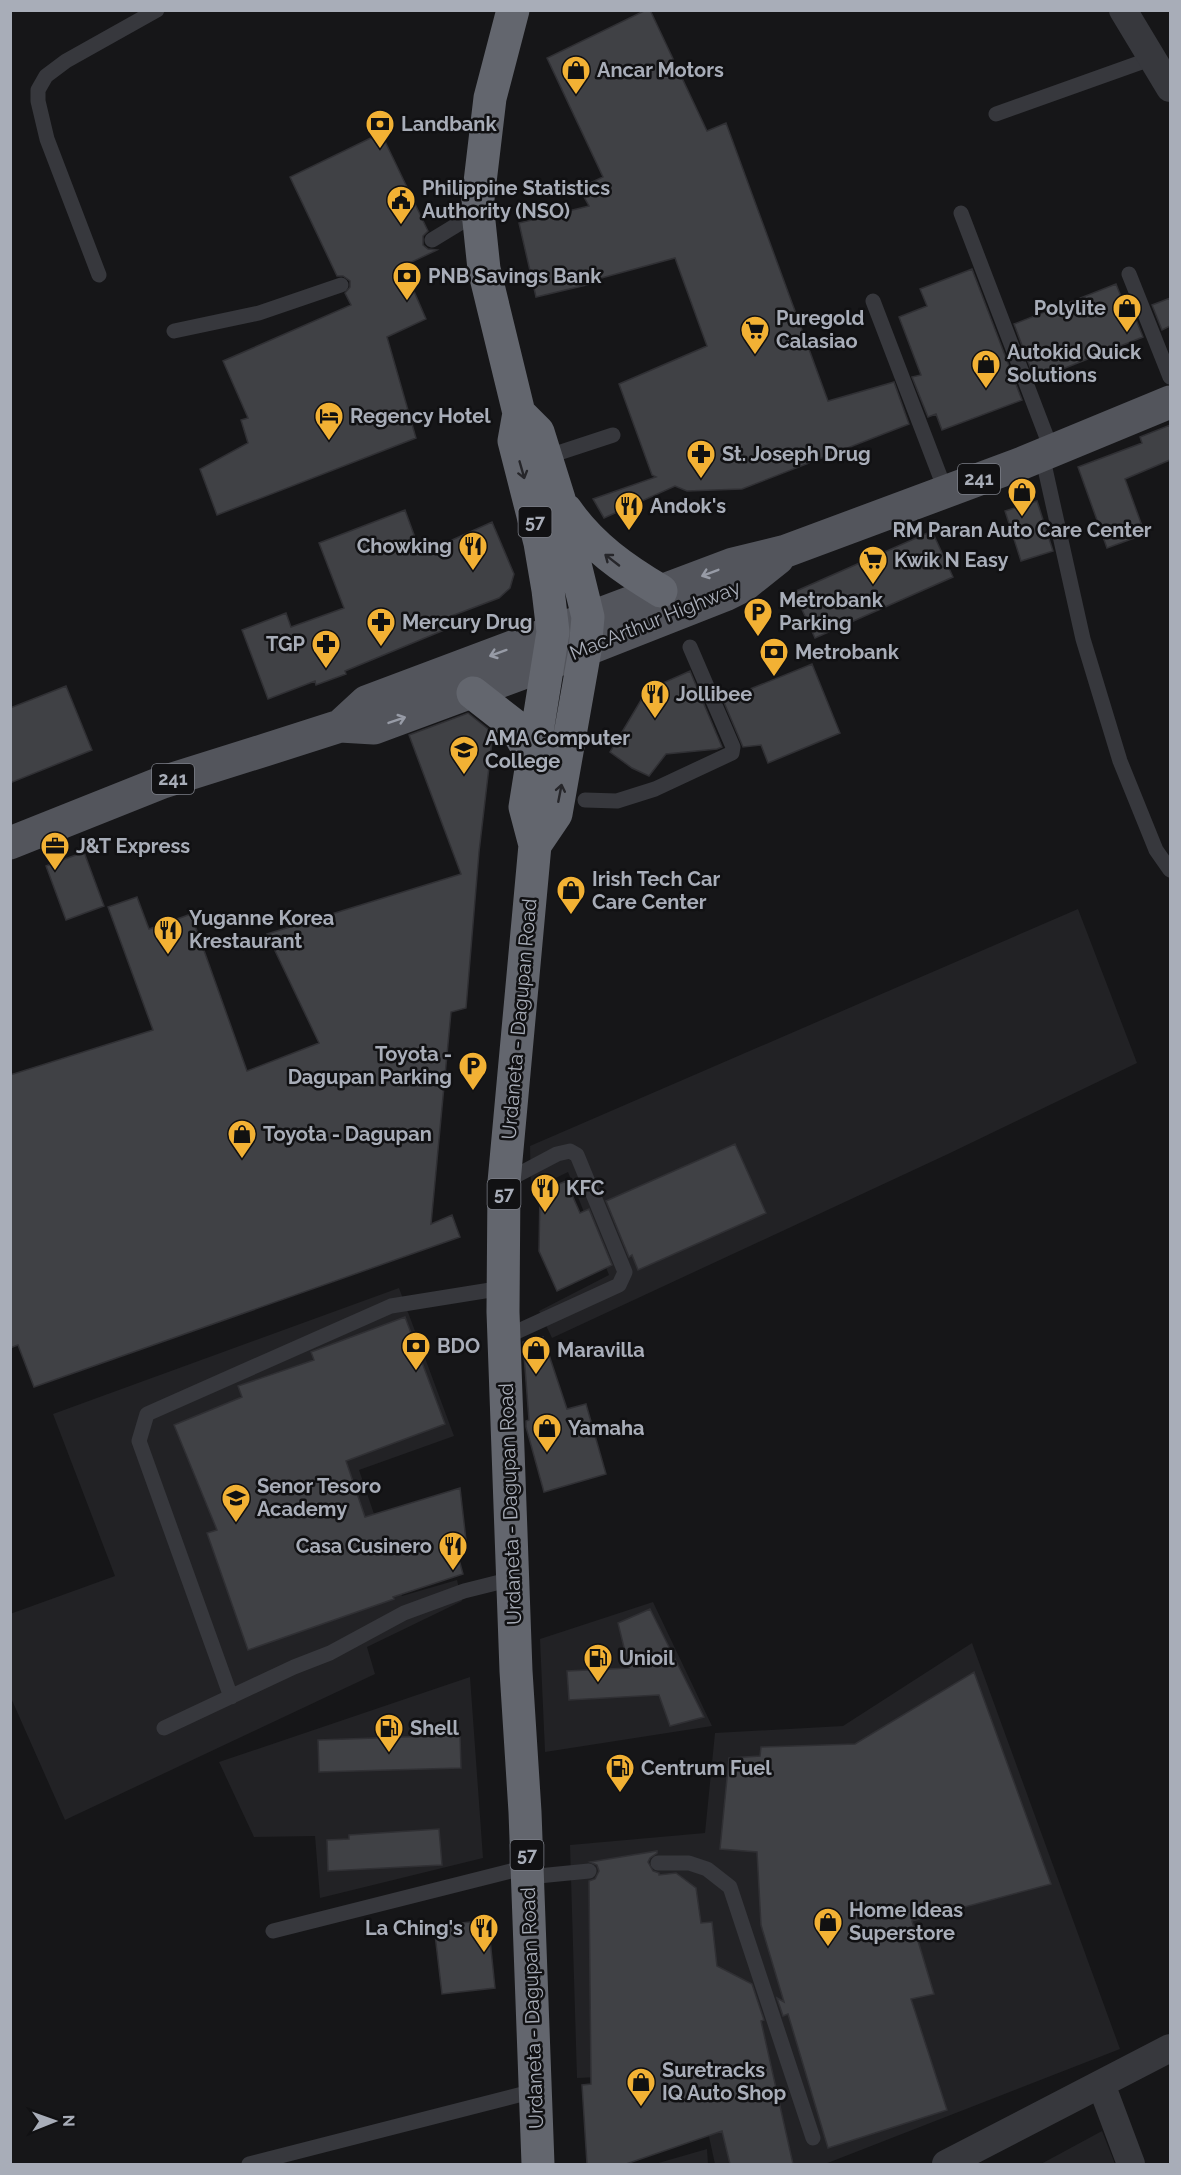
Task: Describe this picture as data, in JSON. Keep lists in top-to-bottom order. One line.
{"streets":{"highway":["57","Urdaneta - Dagupan Road"],"main road":["241","MacArthur Highway"]},"crossings":[["241","57"],["241","MacArthur Highway"],["241","Urdaneta - Dagupan Road"],["57","MacArthur Highway"],["57","Urdaneta - Dagupan Road"],["MacArthur Highway","Urdaneta - Dagupan Road"]],"places":{"shop":["Ancar Motors","Polylite","Autokid Quick Solutions","RM Paran Auto Care Center","Irish Tech Car Care Center","Toyota - Dagupan","Maravilla","Yamaha","Home Ideas Superstore","Suretracks IQ Auto Shop"],"bank":["Landbank","PNB Savings Bank","Metrobank","BDO"],"public building":["Philippine Statistics Authority (NSO)"],"supermarket":["Puregold Calasiao","Kwik N Easy"],"hotel":["Regency Hotel"],"pharmacy":["St. Joseph Drug","Mercury Drug","TGP"],"restaurant":["Andok's","Chowking","Jollibee","Yuganne Korea Krestaurant","KFC","Casa Cusinero","La Ching's"],"parking":["Metrobank Parking","Toyota - Dagupan Parking"],"school or university":["AMA Computer College","Senor Tesoro Academy"],"office":["J&T Express"],"fuel station":["Unioil","Shell","Centrum Fuel"]},"north":"right"}
